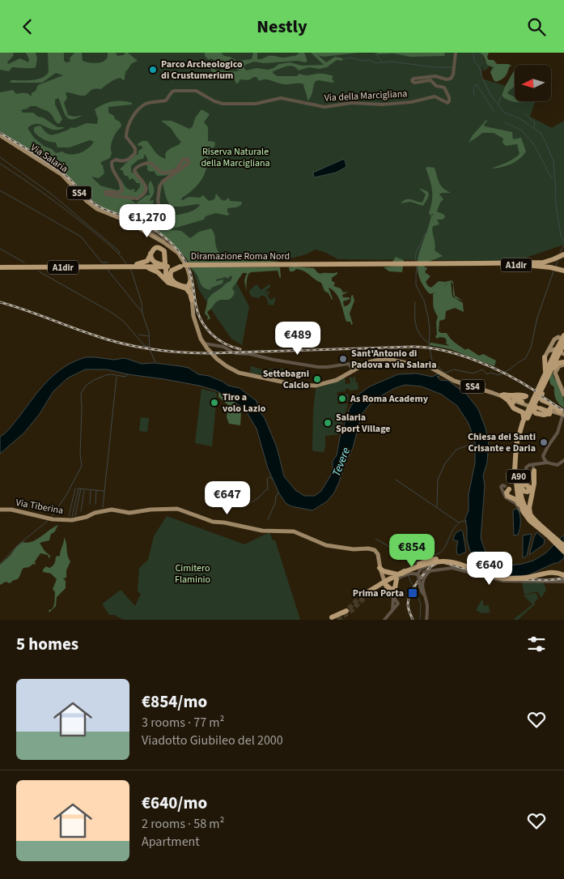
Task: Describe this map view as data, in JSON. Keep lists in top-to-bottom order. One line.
{"streets":{"highway":["Diramazione Roma Nord","A1dir","A90"],"main road":["Via Salaria","SS4","Via Tiberina"],"street":["Via della Marcigliana"]},"crossings":[["Via della Marcigliana","Via Salaria"],["Via Salaria","SS4"],["Via Salaria","Diramazione Roma Nord"]],"water":["Tevere"],"parks":["Riserva Naturale della Marcigliana","Cimitero Flaminio"],"places":{"other":["Parco Archeologico di Crustumerium","Sant'Antonio di Padova a via Salaria","Settebagni Calcio","As Roma Academy","Tiro a volo Lazio","Salaria Sport Village","Chiesa dei Santi Crisante e Daria"],"transit":["Prima Porta"]},"north":"left","page":{"header":"Nestly","price":["€1,270","€489","€647","€854","€640"],"heading":"5 homes","list":[{"name":"€854/mo","note":"3 rooms · 77 m² · Viadotto Giubileo del 2000"},{"name":"€640/mo","note":"2 rooms · 58 m² · Apartment"}]}}
